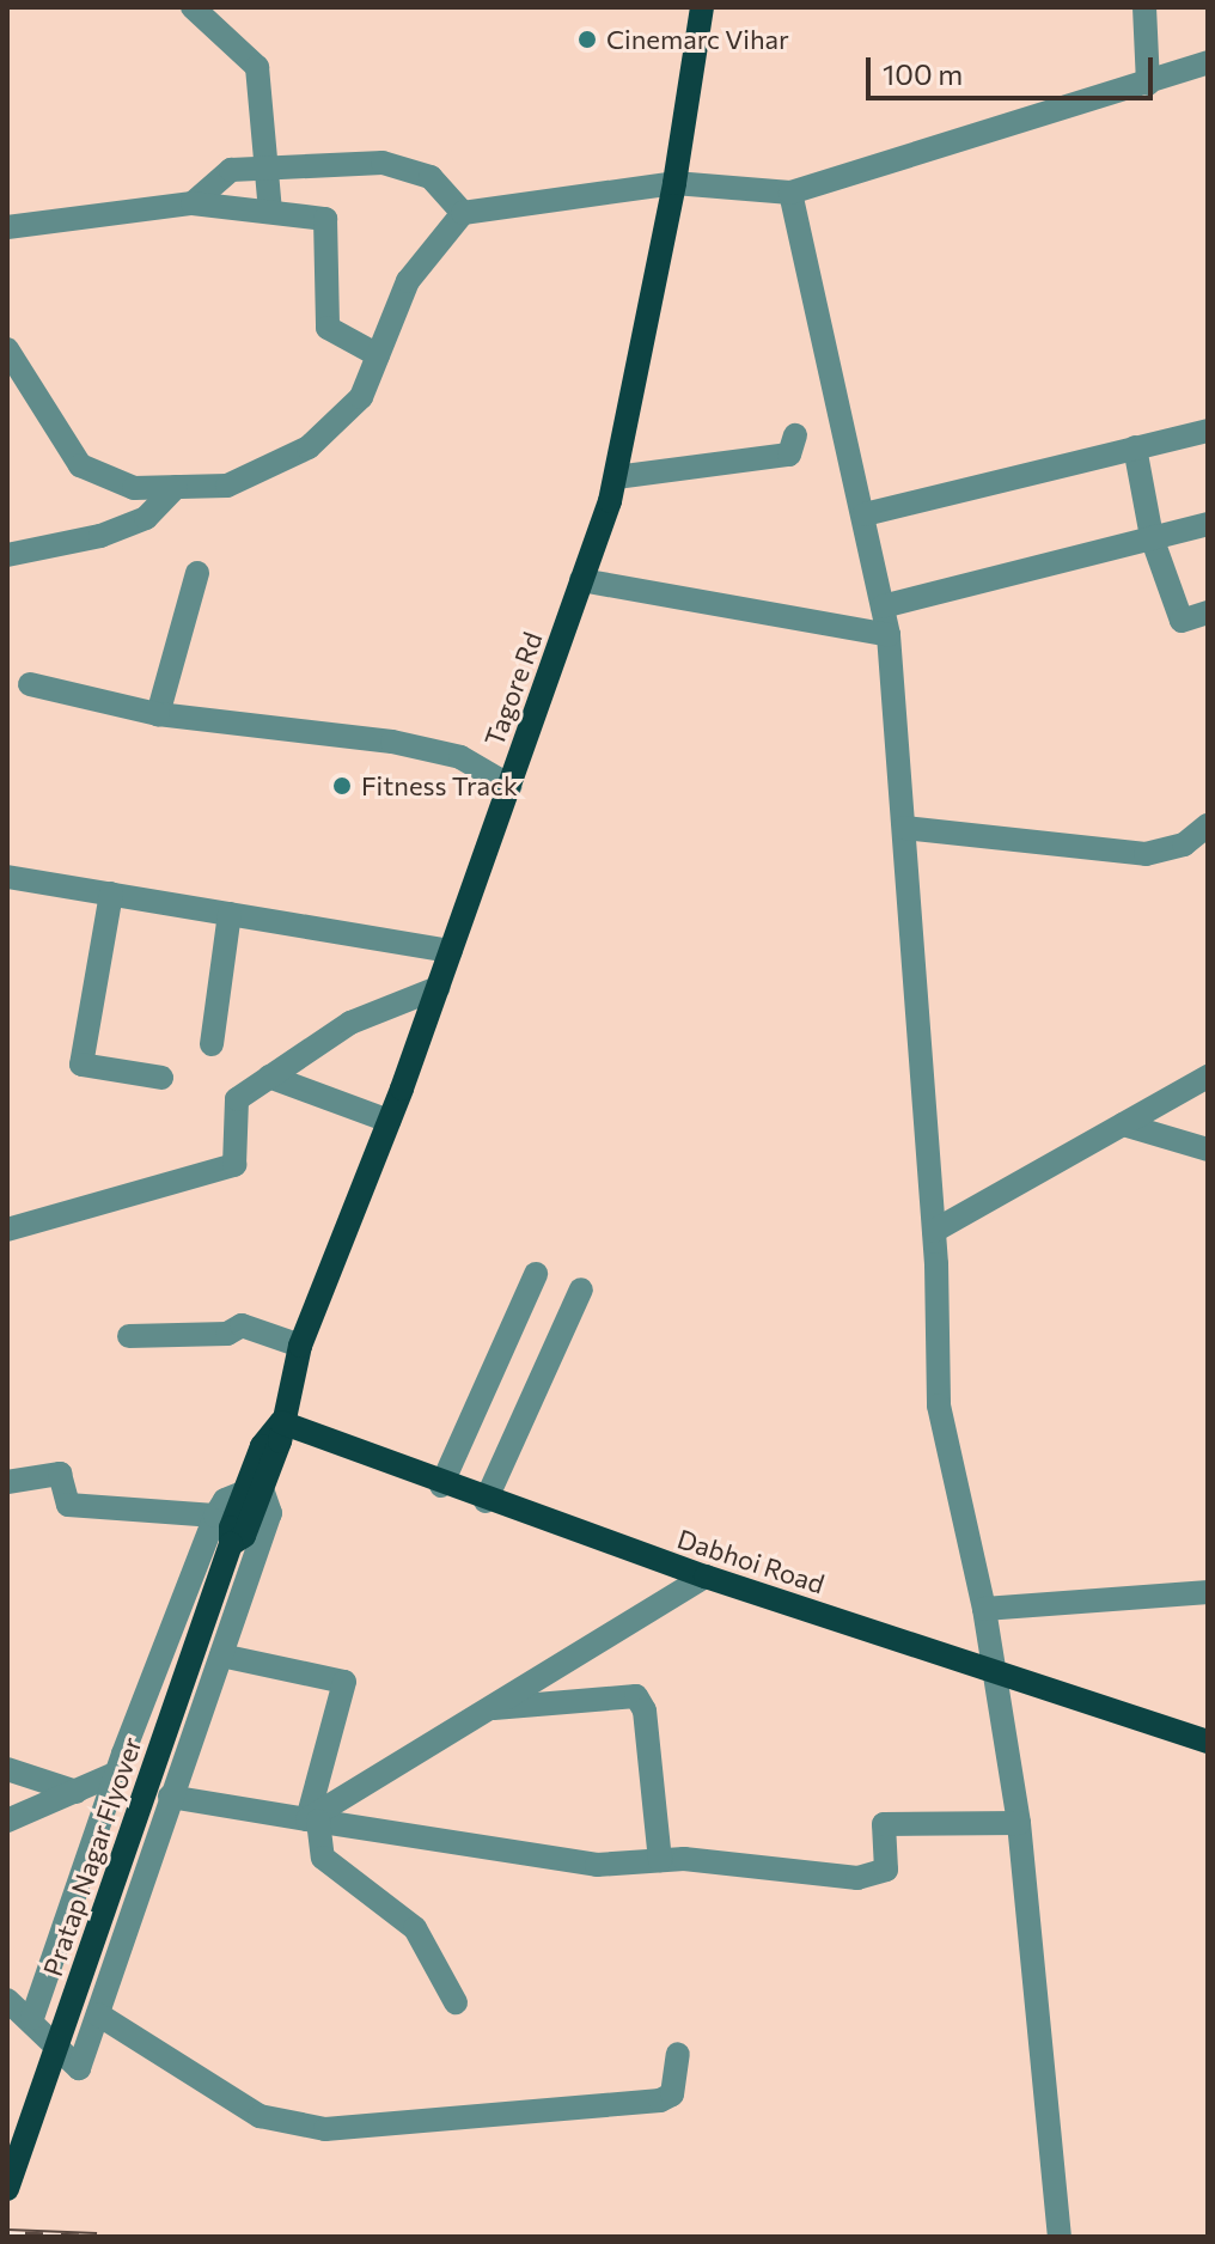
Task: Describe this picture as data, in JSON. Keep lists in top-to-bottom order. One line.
{"streets":{"main road":["Tagore Rd","Dabhoi Road","Pratap Nagar Flyover"]},"crossings":[["Tagore Rd","Dabhoi Road"],["Tagore Rd","Pratap Nagar Flyover"]],"places":["Cinemarc Vihar","Fitness Track"],"scale_bar":"100 m"}
